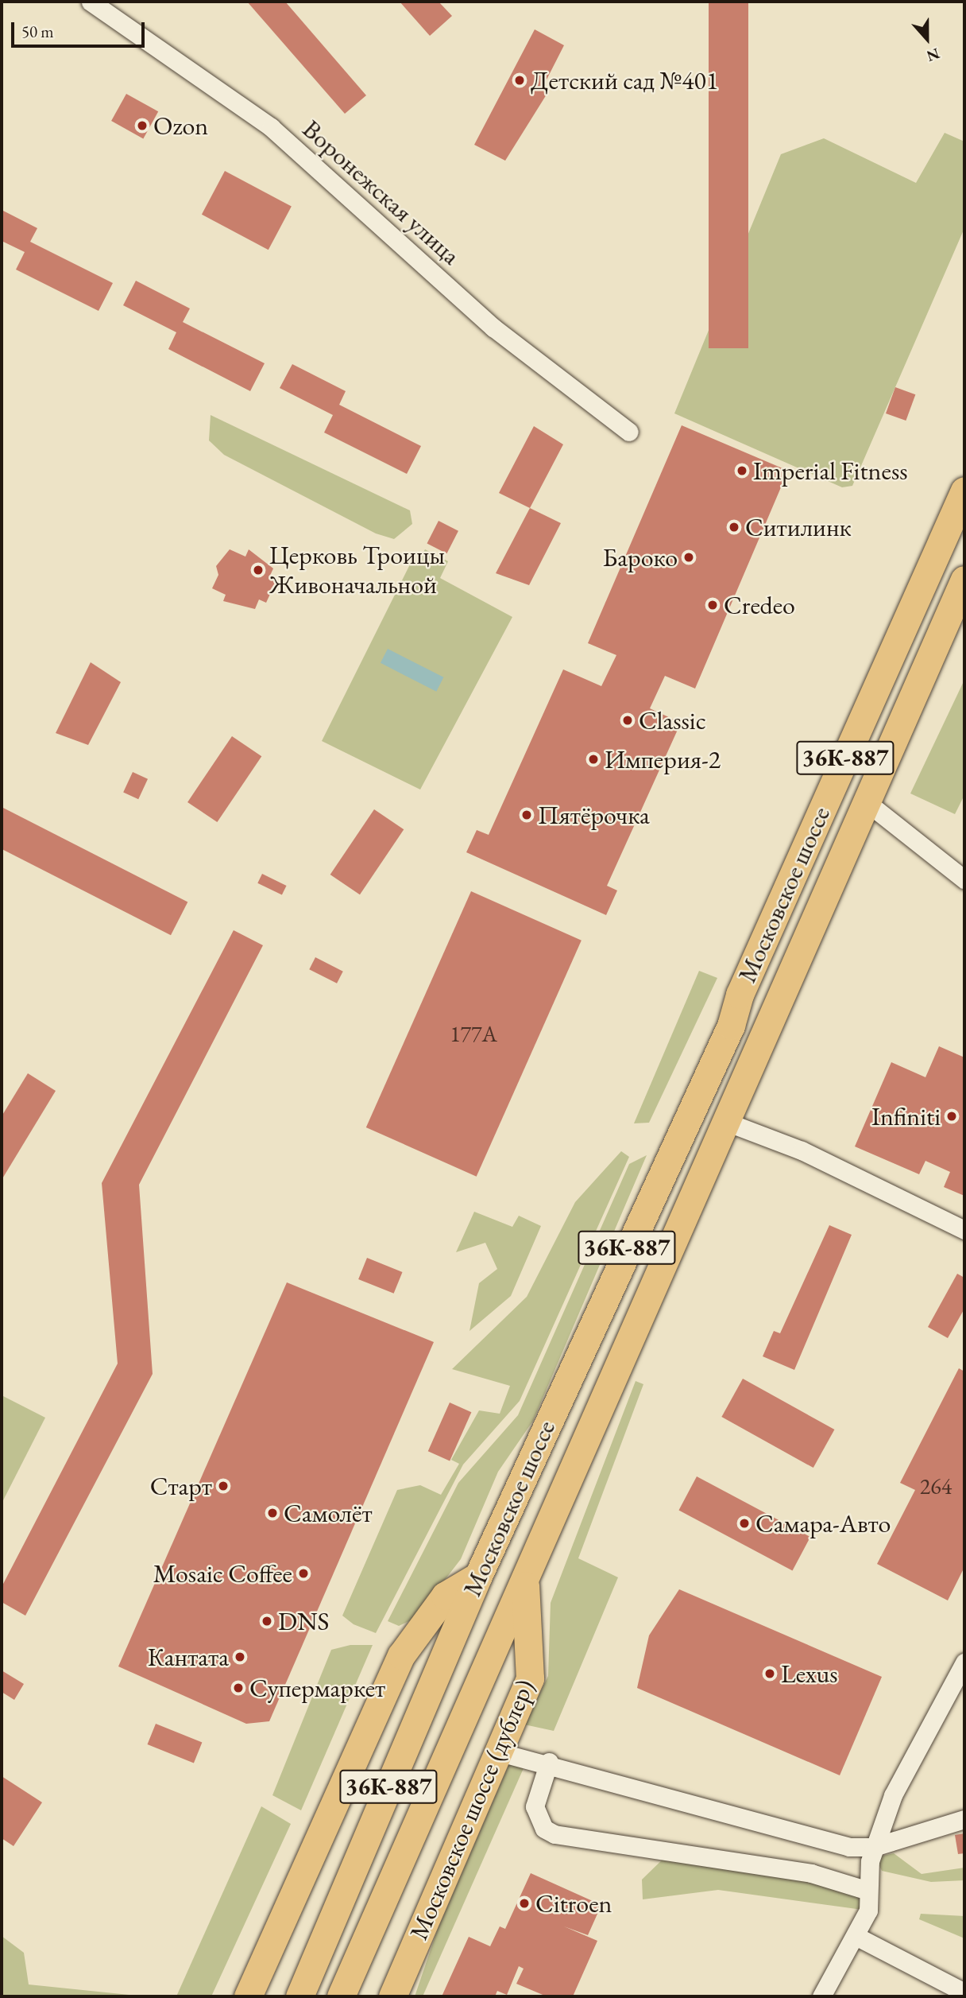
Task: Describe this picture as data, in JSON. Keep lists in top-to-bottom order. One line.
{"streets":{"main road":["36К-887","Московское шоссе","Московское шоссе (дублер)"],"street":["Воронежская улица"]},"crossings":[["Московское шоссе","Московское шоссе (дублер)"]],"places":["Детский сад №401","Ozon","Imperial Fitness","Ситилинк","Бароко","Церковь Троицы Живоначальной","Credeo","Classic","Империя-2","Пятёрочка","Infiniti","Старт","Самолёт","Самара-Авто","Mosaic Coffee","DNS","Кантата","Lexus","Супермаркет","Citroen"],"house_numbers":["177А","264"],"scale_bar":"50 m","north":"bottom"}
